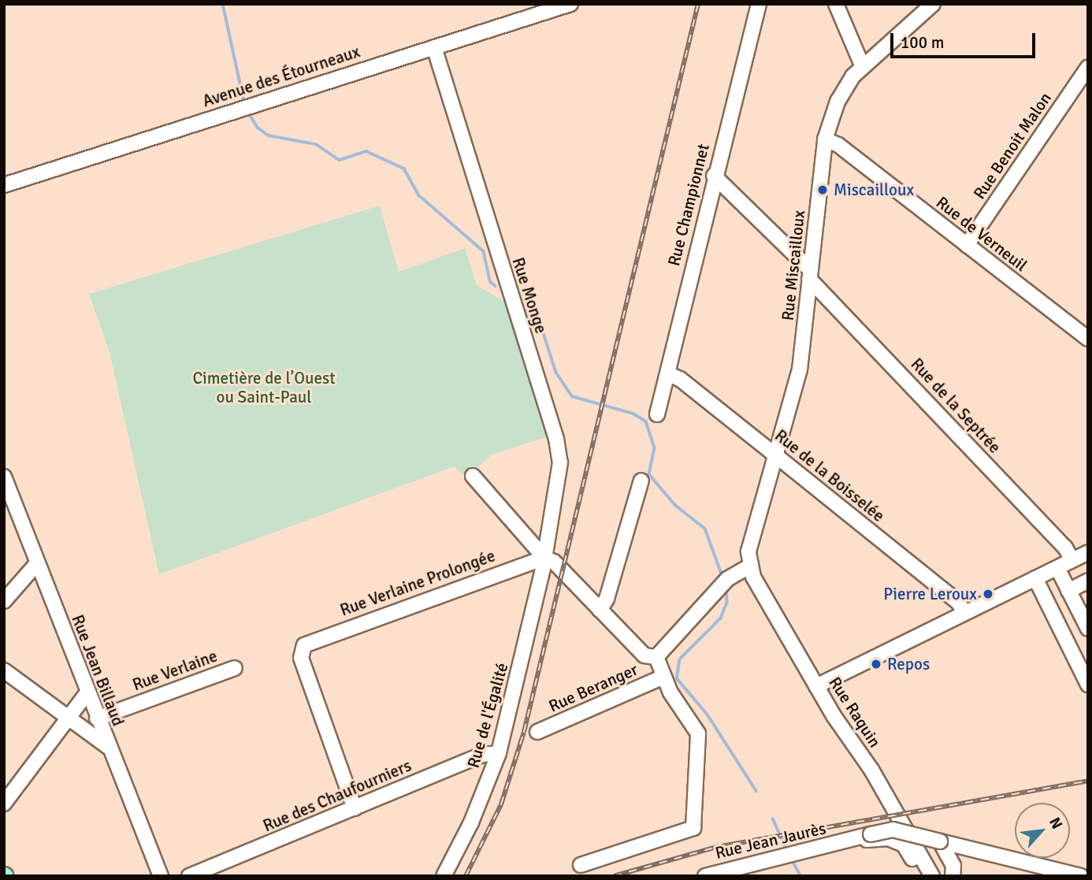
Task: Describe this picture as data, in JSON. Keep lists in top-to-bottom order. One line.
{"streets":{"street":["Avenue des Étourneaux","Rue Benoit Malon","Rue Championnet","Rue de Verneuil","Rue Miscailloux","Rue Monge","Rue de la Septrée","Rue de la Boisselée","Rue Verlaine Prolongée","Rue Jean Billaud","Rue Verlaine","Rue Beranger","Rue Raquin","Rue de l'Égalité","Rue des Chaufourniers","Rue Jean Jaurès"]},"crossings":[["Avenue des Étourneaux","Rue Monge"],["Rue Benoit Malon","Rue de Verneuil"],["Rue Championnet","Rue de la Septrée"],["Rue Championnet","Rue de la Boisselée"],["Rue de Verneuil","Rue Miscailloux"],["Rue Miscailloux","Rue de la Septrée"],["Rue Miscailloux","Rue de la Boisselée"],["Rue Miscailloux","Rue Raquin"],["Rue Monge","Rue Verlaine Prolongée"],["Rue Monge","Rue de l'Égalité"],["Rue Verlaine Prolongée","Rue de l'Égalité"],["Rue Verlaine Prolongée","Rue des Chaufourniers"],["Rue Jean Billaud","Rue Verlaine"],["Rue de l'Égalité","Rue des Chaufourniers"]],"parks":["Cimetière de l’Ouest ou Saint-Paul"],"places":["Miscailloux","Pierre Leroux","Repos"],"scale_bar":"100 m","north":"top right"}
